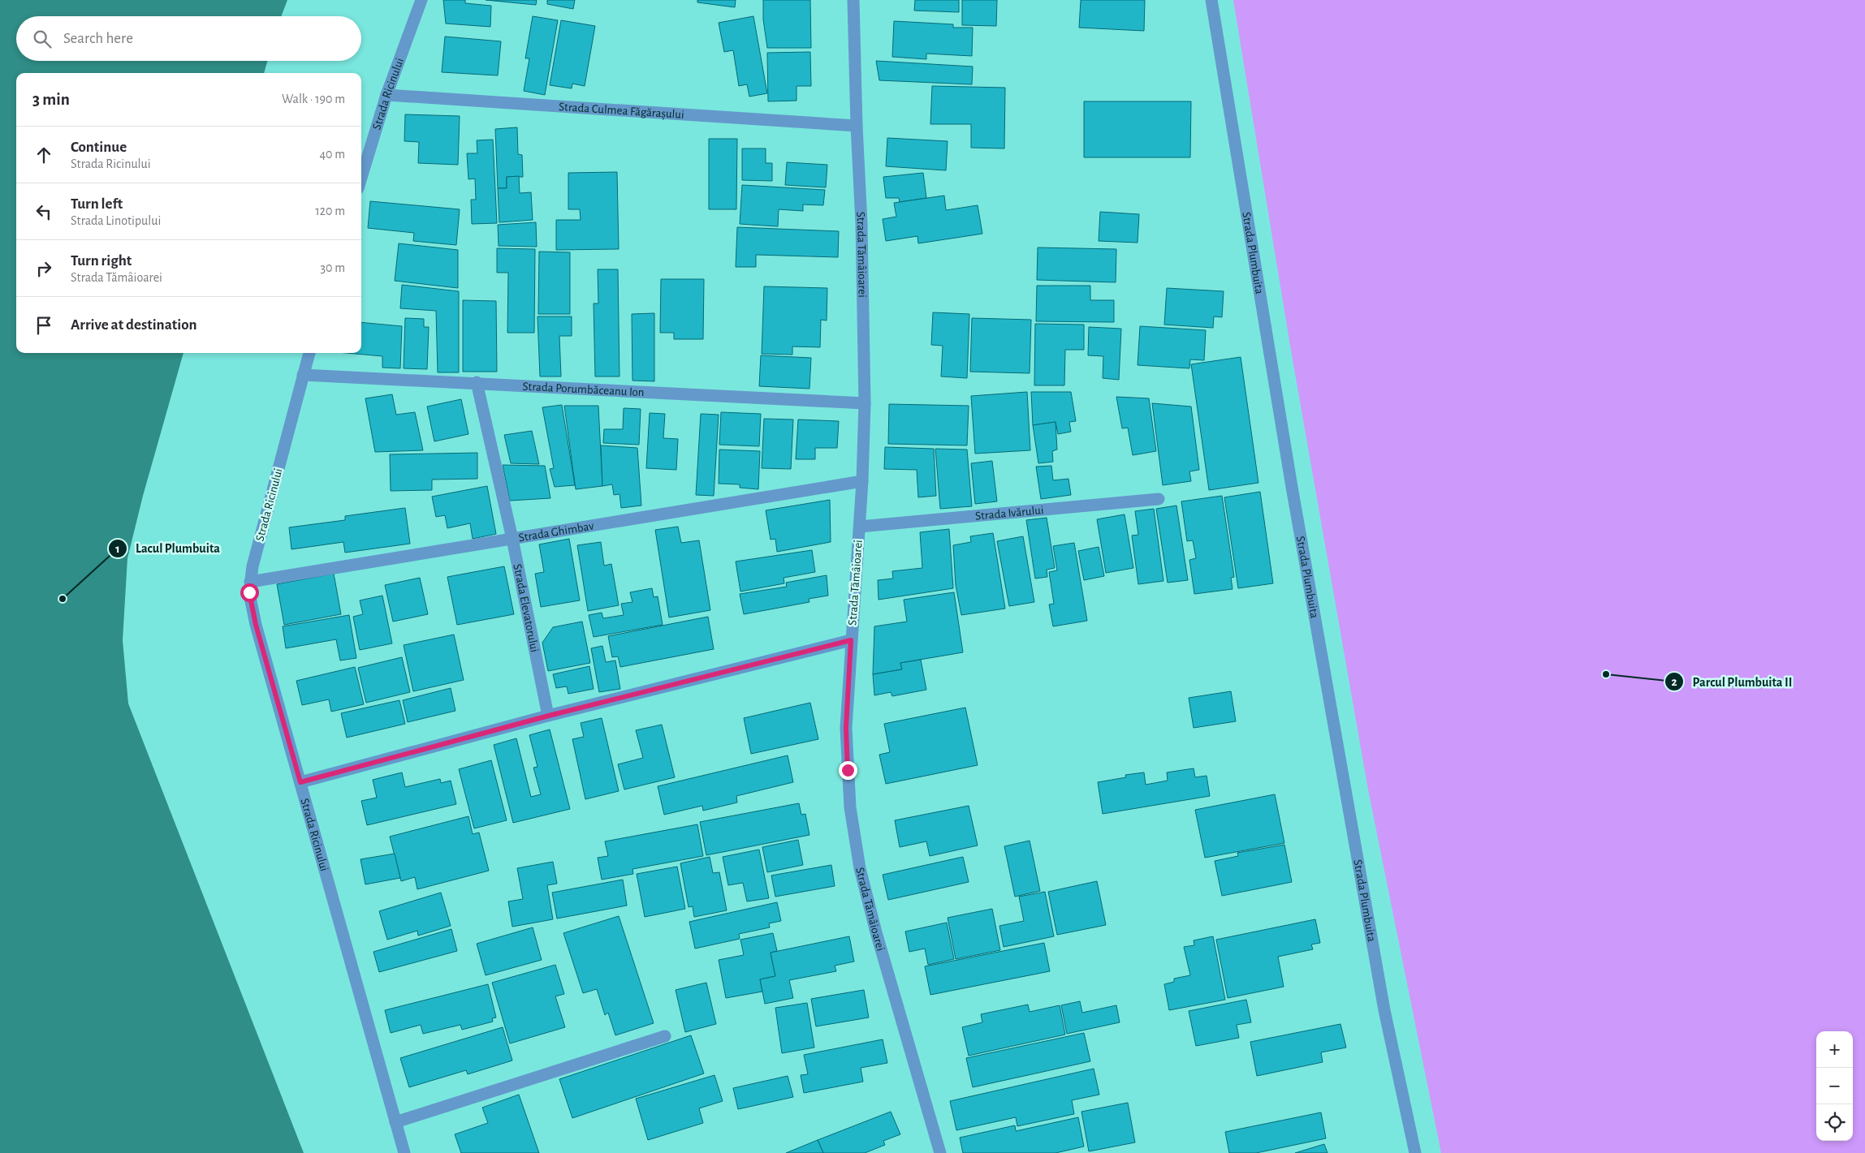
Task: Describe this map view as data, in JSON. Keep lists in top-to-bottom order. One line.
{"streets":{"street":["Strada Ricinului","Strada Culmea Făgărașului","Strada Plumbuita","Strada Tămâioarei","Strada Porumbăceanu Ion","Strada Ivărului","Strada Ghimbav","Strada Elevatorului"]},"crossings":[["Strada Ricinului","Strada Culmea Făgărașului"],["Strada Ricinului","Strada Porumbăceanu Ion"],["Strada Ricinului","Strada Ghimbav"],["Strada Culmea Făgărașului","Strada Tămâioarei"],["Strada Tămâioarei","Strada Porumbăceanu Ion"],["Strada Tămâioarei","Strada Ivărului"],["Strada Tămâioarei","Strada Ghimbav"],["Strada Porumbăceanu Ion","Strada Elevatorului"],["Strada Ghimbav","Strada Elevatorului"]],"places":["Lacul Plumbuita","Parcul Plumbuita II"],"page":{"search":"Search here","heading":["3 min","Walk · 190 m"],"list":[["Continue","Strada Ricinului","40 m"],["Turn left","Strada Linotipului","120 m"],["Turn right","Strada Tămâioarei","30 m"],"Arrive at destination"],"map_buttons":["+","−"]}}
